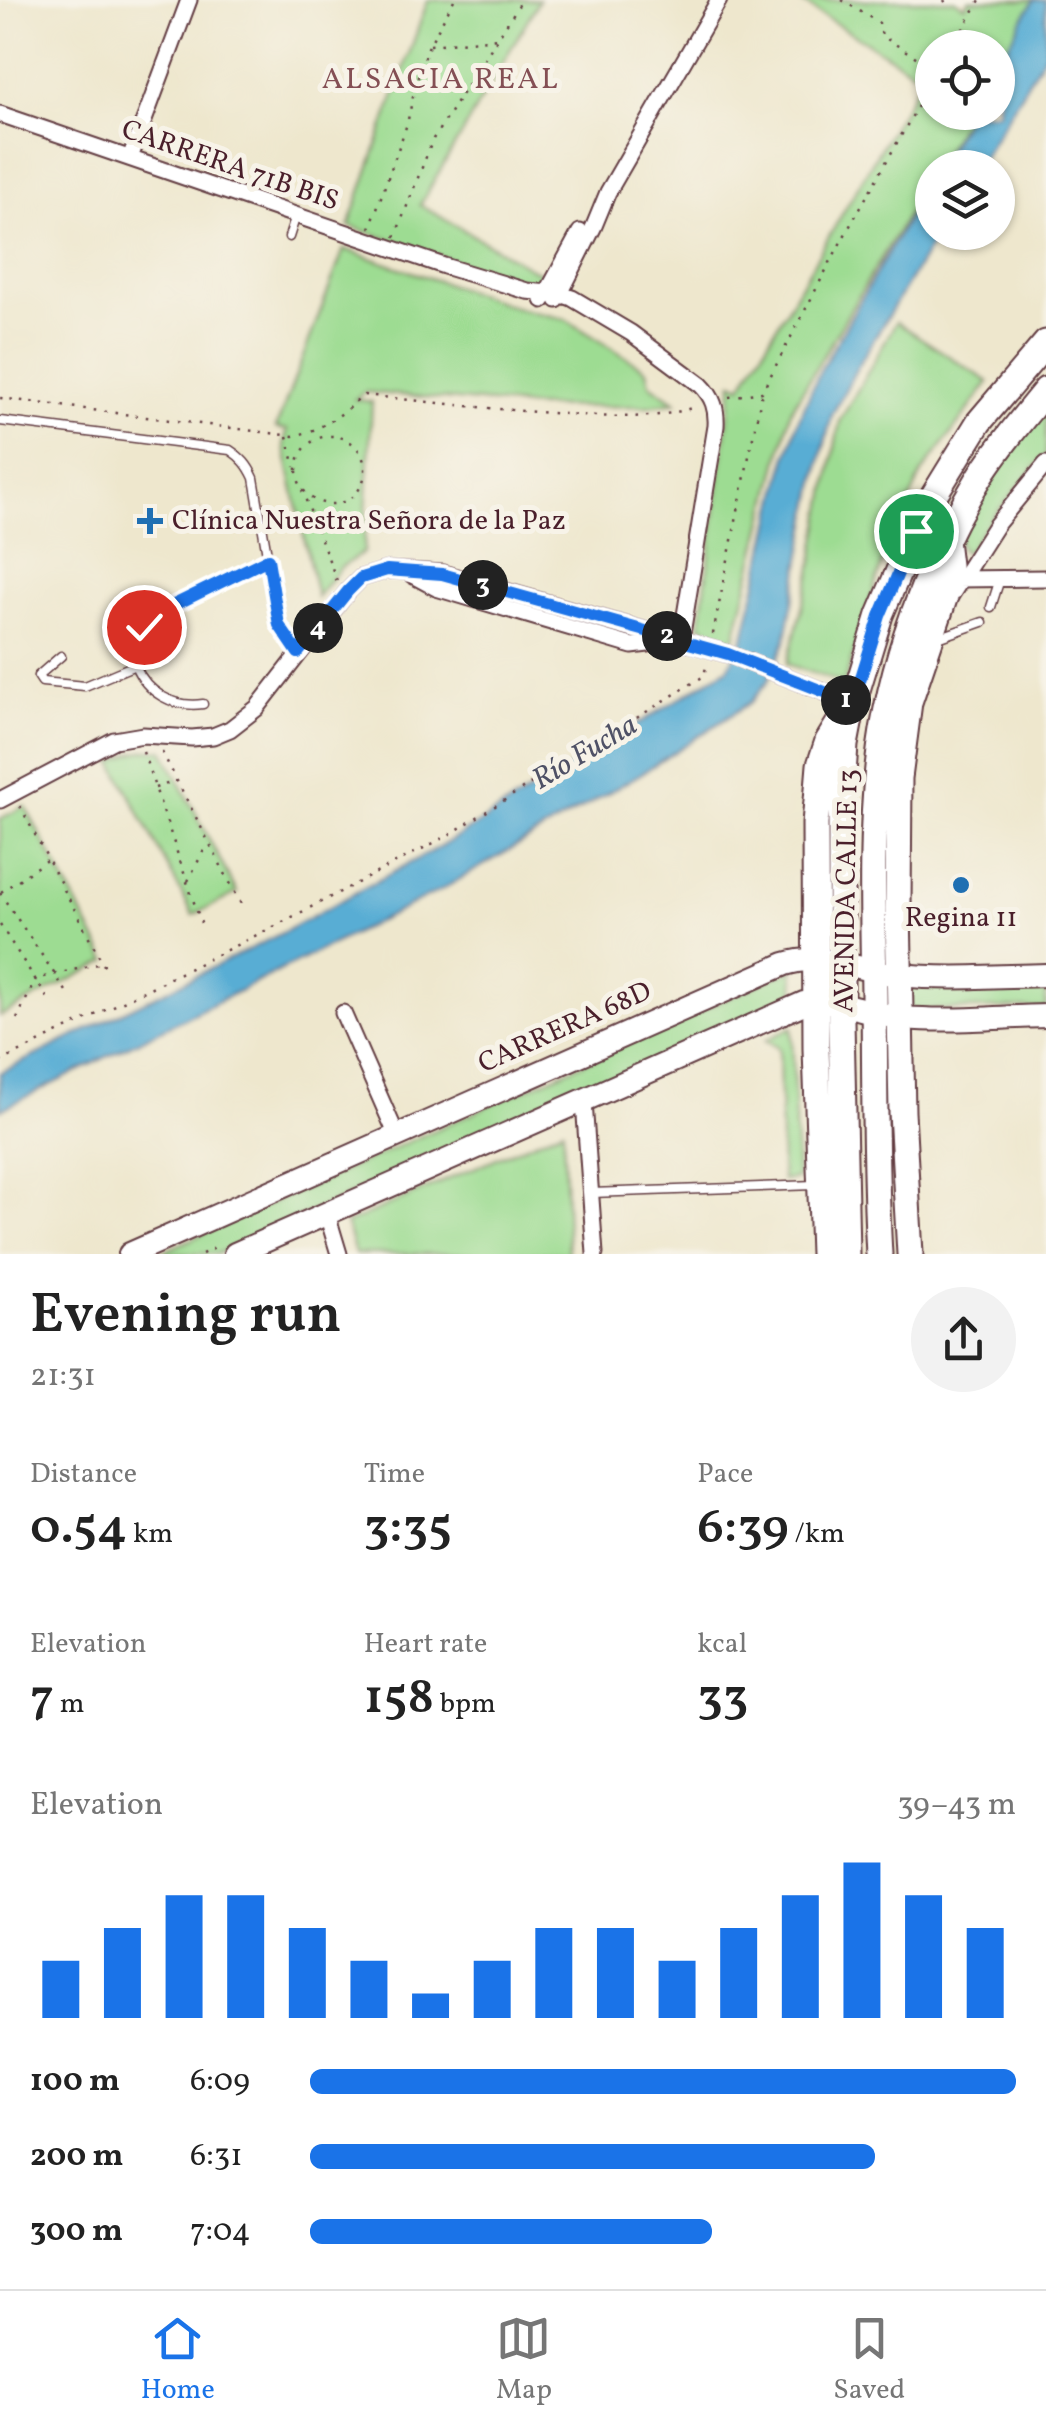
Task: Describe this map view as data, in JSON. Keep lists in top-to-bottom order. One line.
{"streets":{"main road":["AVENIDA CALLE 13","CARRERA 68D"],"street":["CARRERA 71B BIS"]},"crossings":[["AVENIDA CALLE 13","CARRERA 68D"]],"districts":["ALSACIA REAL"],"water":["Río Fucha"],"places":{"health":["Clínica Nuestra Señora de la Paz"],"other":["Regina 11"]},"page":{"pins":["3","4","2","1"],"heading":["Evening run","21:31"],"stats":[["Distance","0.54 km"],["Time","3:35"],["Pace","6:39 /km"],["Elevation","7 m"],["Heart rate","158 bpm"],["kcal","33"]],"chart":["Elevation","39–43 m"],"list":[{"name":"100 m","note":"6:09"},{"name":"200 m","note":"6:31"},{"name":"300 m","note":"7:04"}],"tabs":["Home","Map","Saved"]}}
